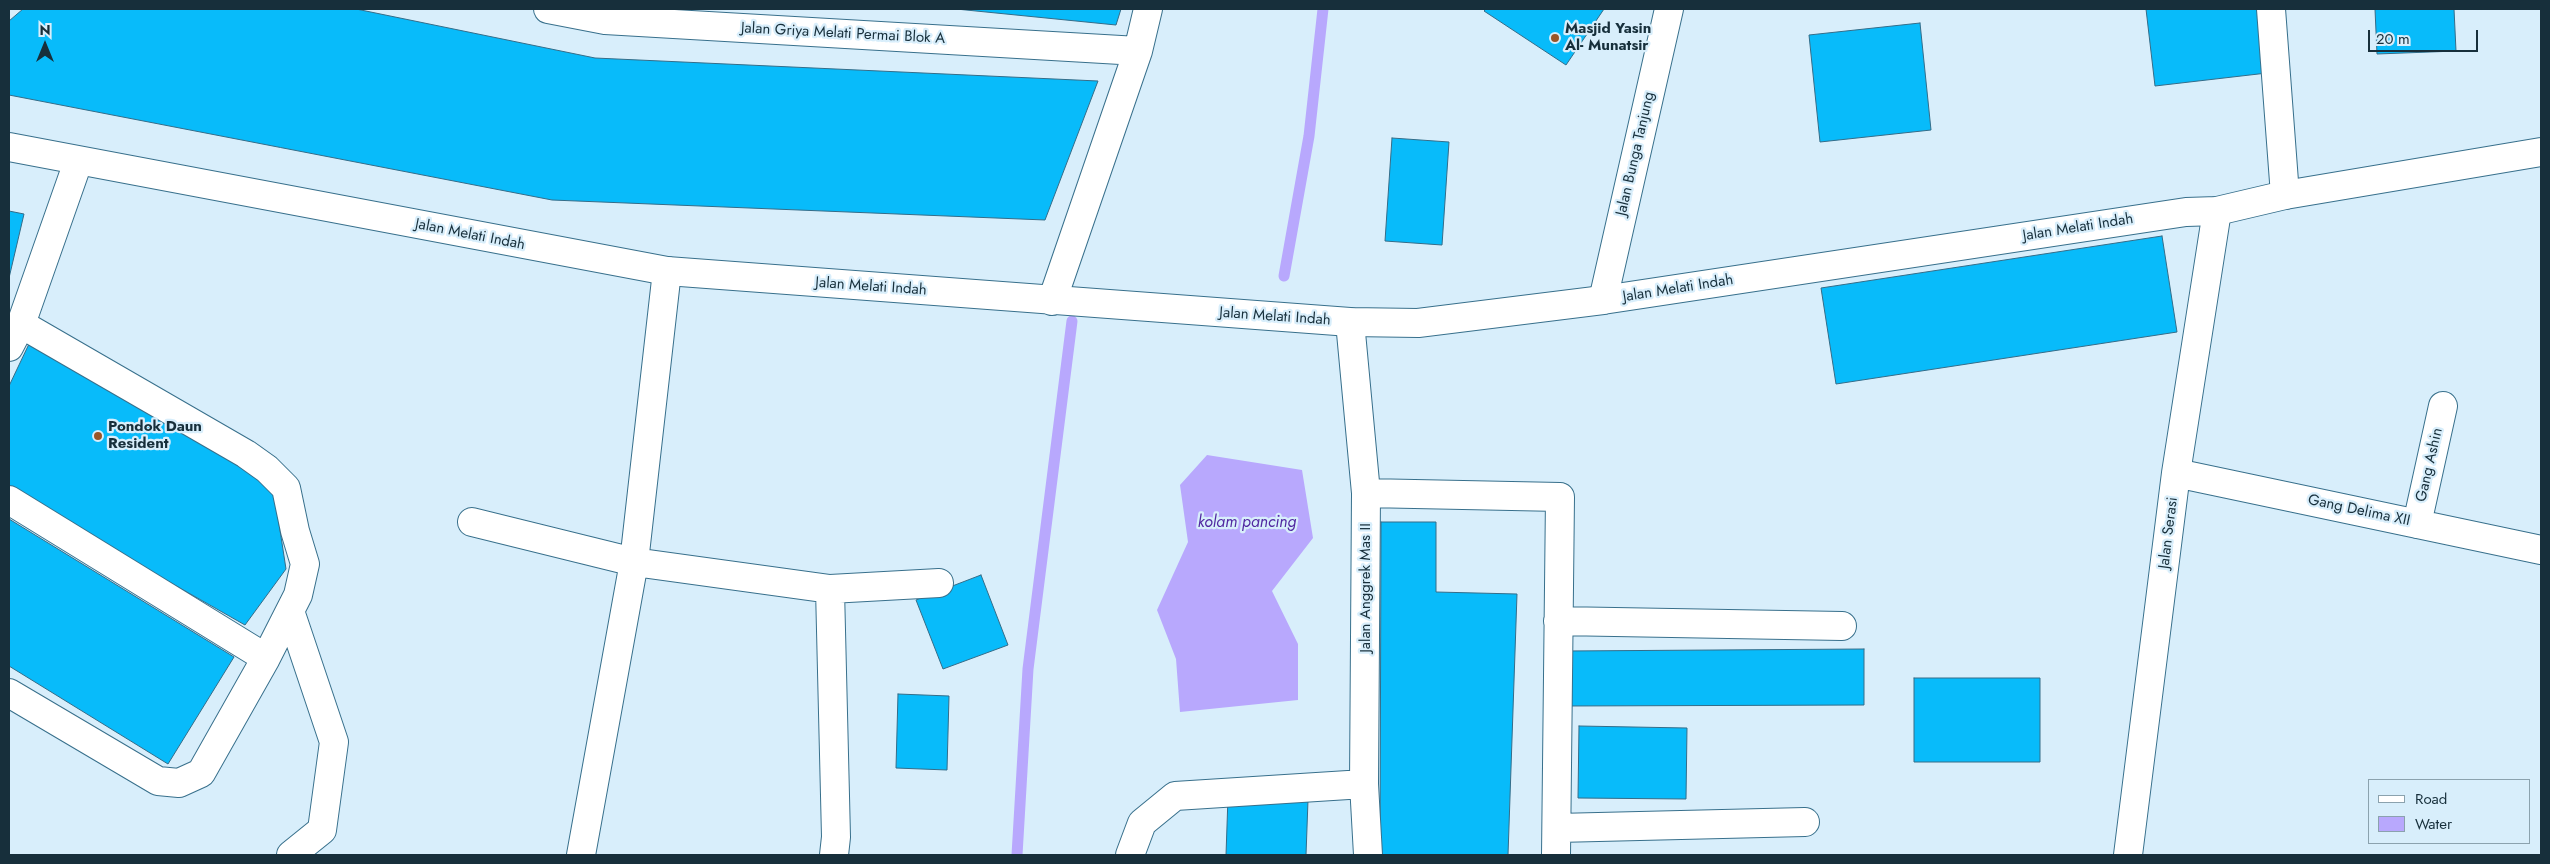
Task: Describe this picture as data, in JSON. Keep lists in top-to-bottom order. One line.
{"streets":{"street":["Jalan Griya Melati Permai Blok A","Jalan Bunga Tanjung","Jalan Melati Indah","Gang Ashin","Gang Delima XII","Jalan Serasi","Jalan Anggrek Mas II"]},"crossings":[["Jalan Bunga Tanjung","Jalan Melati Indah"],["Jalan Melati Indah","Jalan Serasi"],["Jalan Melati Indah","Jalan Anggrek Mas II"],["Gang Ashin","Gang Delima XII"],["Gang Delima XII","Jalan Serasi"]],"water":["kolam pancing"],"places":["Masjid Yasin Al- Munatsir","Pondok Daun Resident"],"legend":["Road","Water"],"scale_bar":"20 m","north":"top"}
